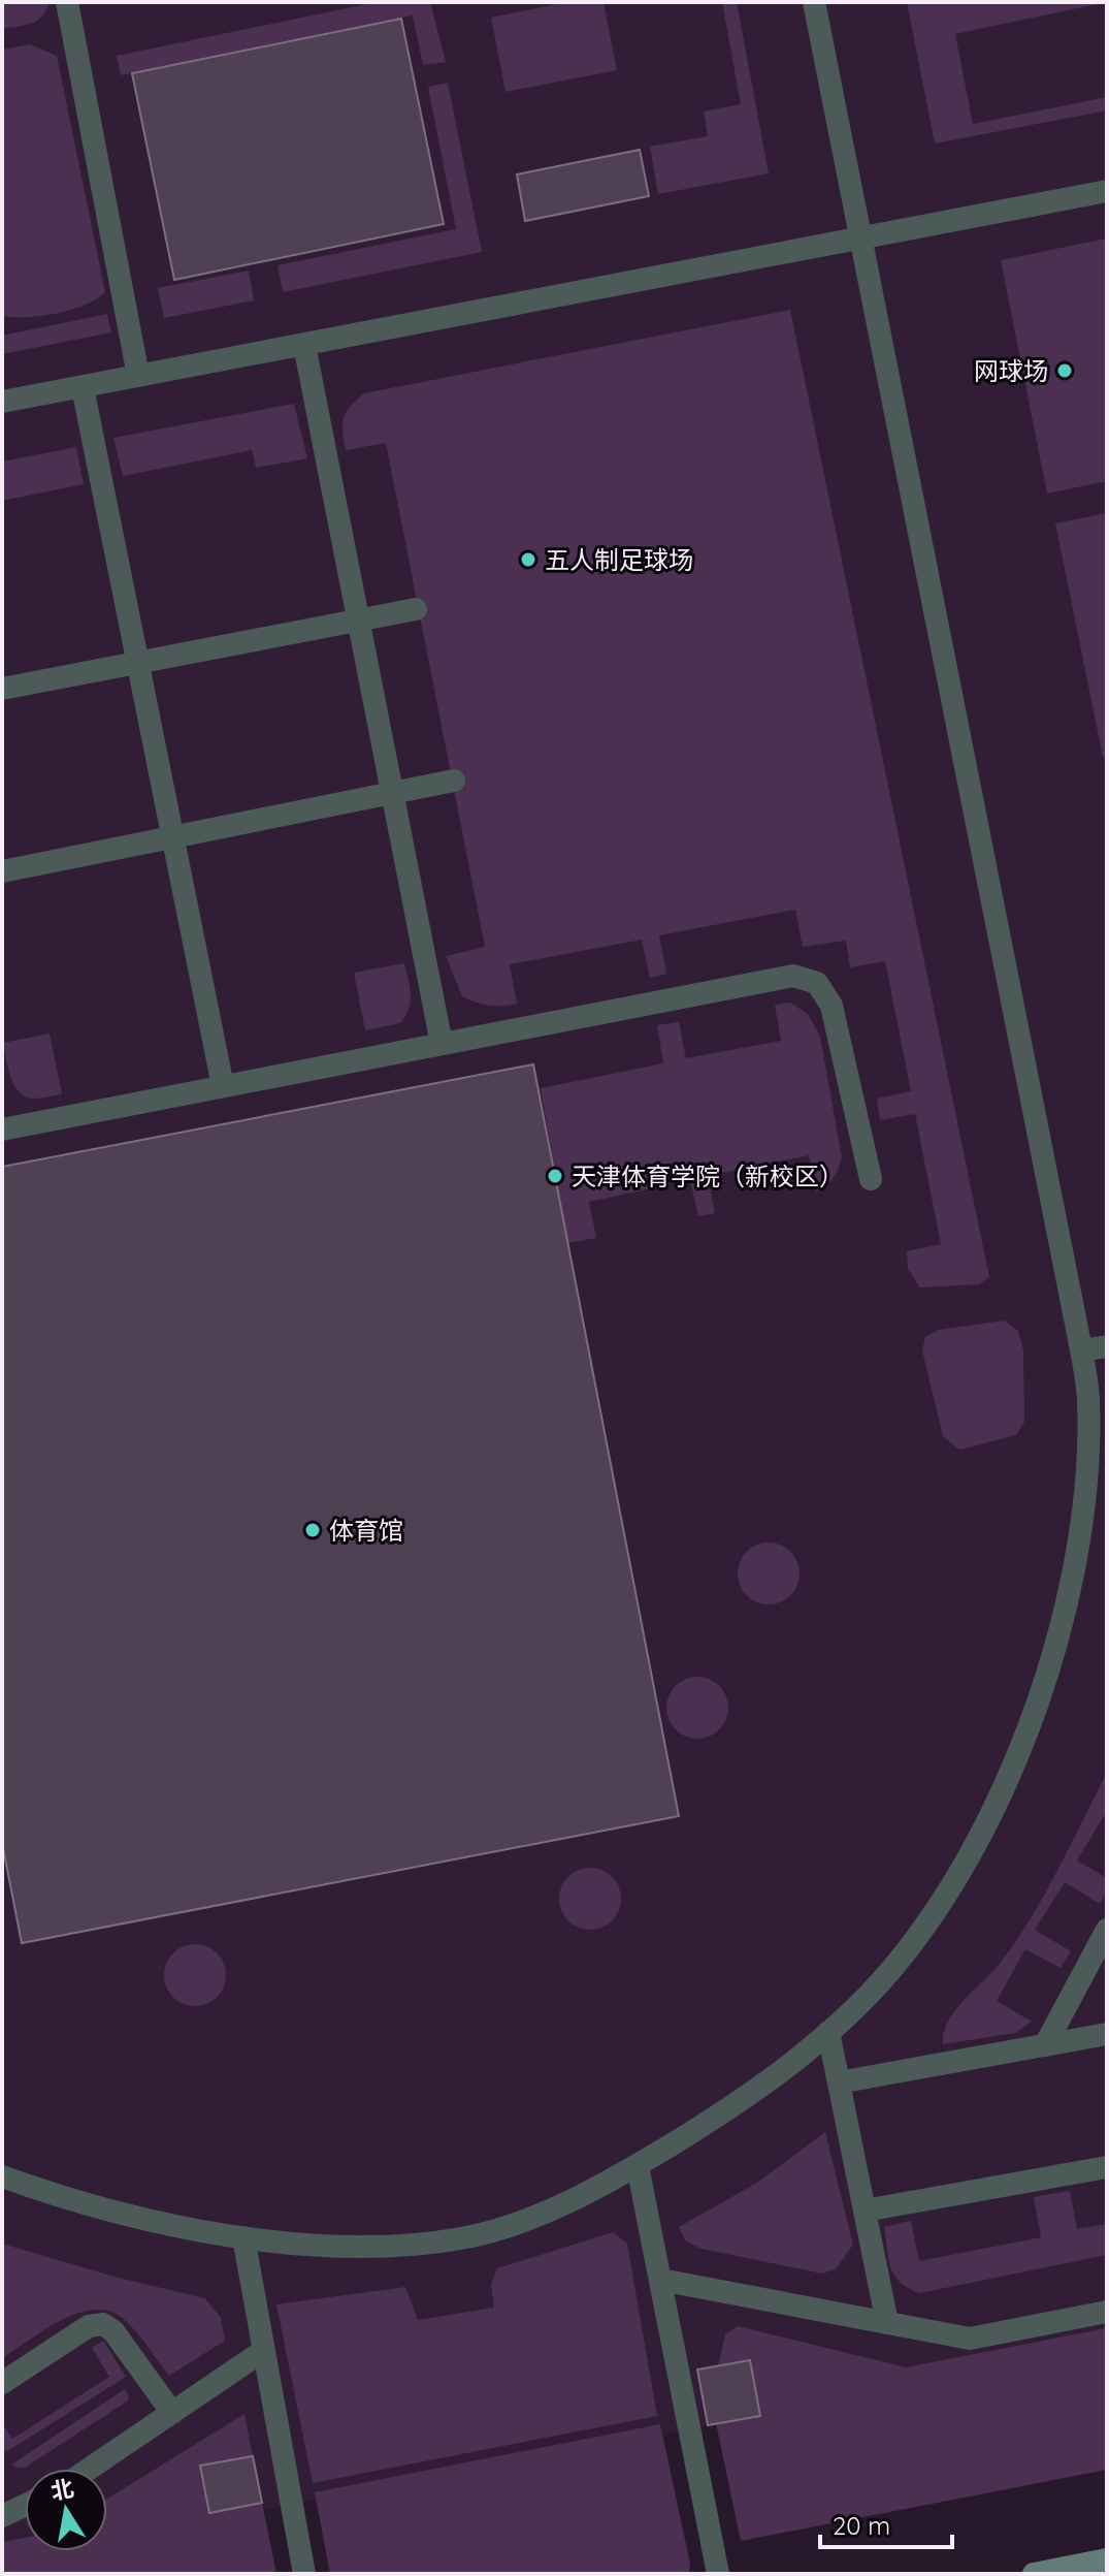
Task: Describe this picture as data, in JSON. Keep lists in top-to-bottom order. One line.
{"places":["网球场","五人制足球场","天津体育学院（新校区）","体育馆"],"scale_bar":"20 m","north":"top"}
